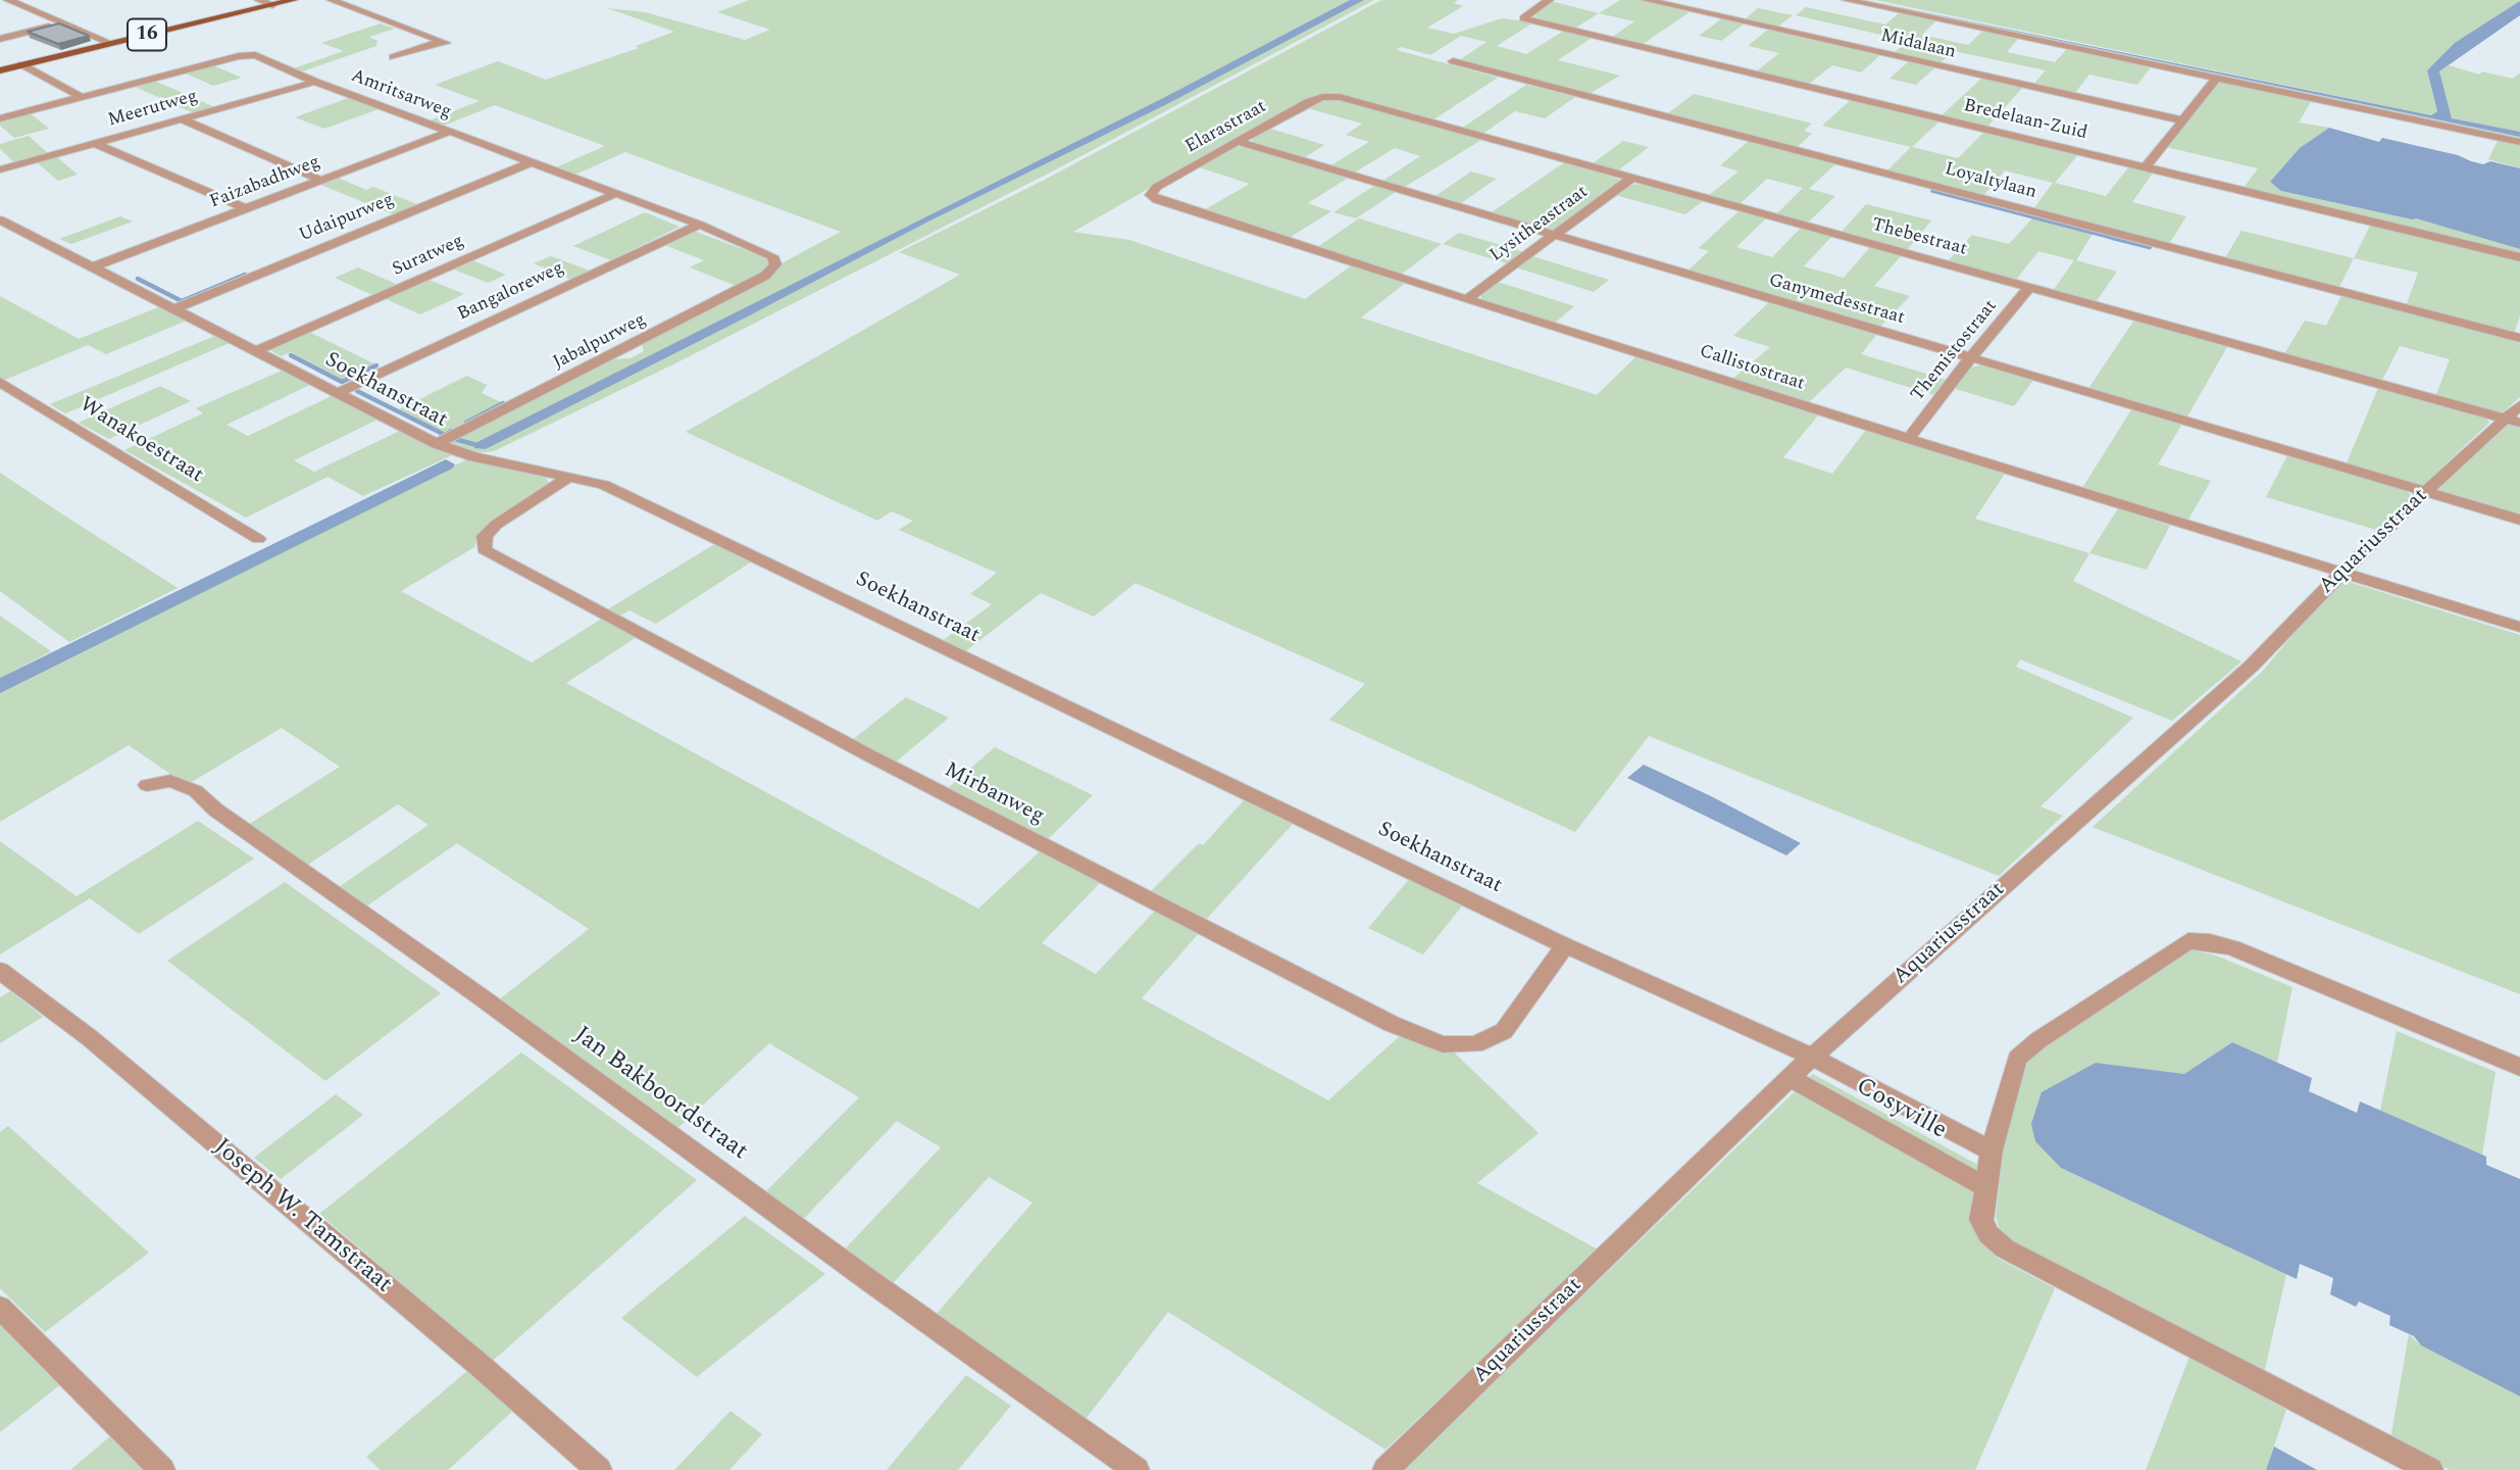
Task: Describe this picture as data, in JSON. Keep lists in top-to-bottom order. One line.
{"streets":{"main road":["16"],"street":["Midalaan","Amritsarweg","Meerutweg","Bredelaan-Zuid","Elarastraat","Loyaltylaan","Faizabadhweg","Udaipurweg","Lysitheastraat","Thebestraat","Suratweg","Bangaloreweg","Ganymedesstraat","Jabalpurweg","Themistostraat","Callistostraat","Soekhanstraat","Wanakoestraat","Aquariusstraat","Mirbanweg","Jan Bakboordstraat","Cosyville","Joseph W. Tamstraat"]},"crossings":[["Amritsarweg","Meerutweg"],["Amritsarweg","Faizabadhweg"],["Amritsarweg","Udaipurweg"],["Amritsarweg","Suratweg"],["Amritsarweg","Bangaloreweg"],["Amritsarweg","Jabalpurweg"],["Elarastraat","Thebestraat"],["Elarastraat","Ganymedesstraat"],["Elarastraat","Callistostraat"],["Faizabadhweg","Soekhanstraat"],["Udaipurweg","Soekhanstraat"],["Lysitheastraat","Thebestraat"],["Lysitheastraat","Ganymedesstraat"],["Lysitheastraat","Callistostraat"],["Thebestraat","Themistostraat"],["Thebestraat","Aquariusstraat"],["Suratweg","Soekhanstraat"],["Bangaloreweg","Soekhanstraat"],["Ganymedesstraat","Themistostraat"],["Ganymedesstraat","Aquariusstraat"],["Jabalpurweg","Soekhanstraat"],["Themistostraat","Callistostraat"],["Callistostraat","Aquariusstraat"],["Soekhanstraat","Aquariusstraat"],["Soekhanstraat","Mirbanweg"],["Soekhanstraat","Cosyville"],["Aquariusstraat","Cosyville"]]}
